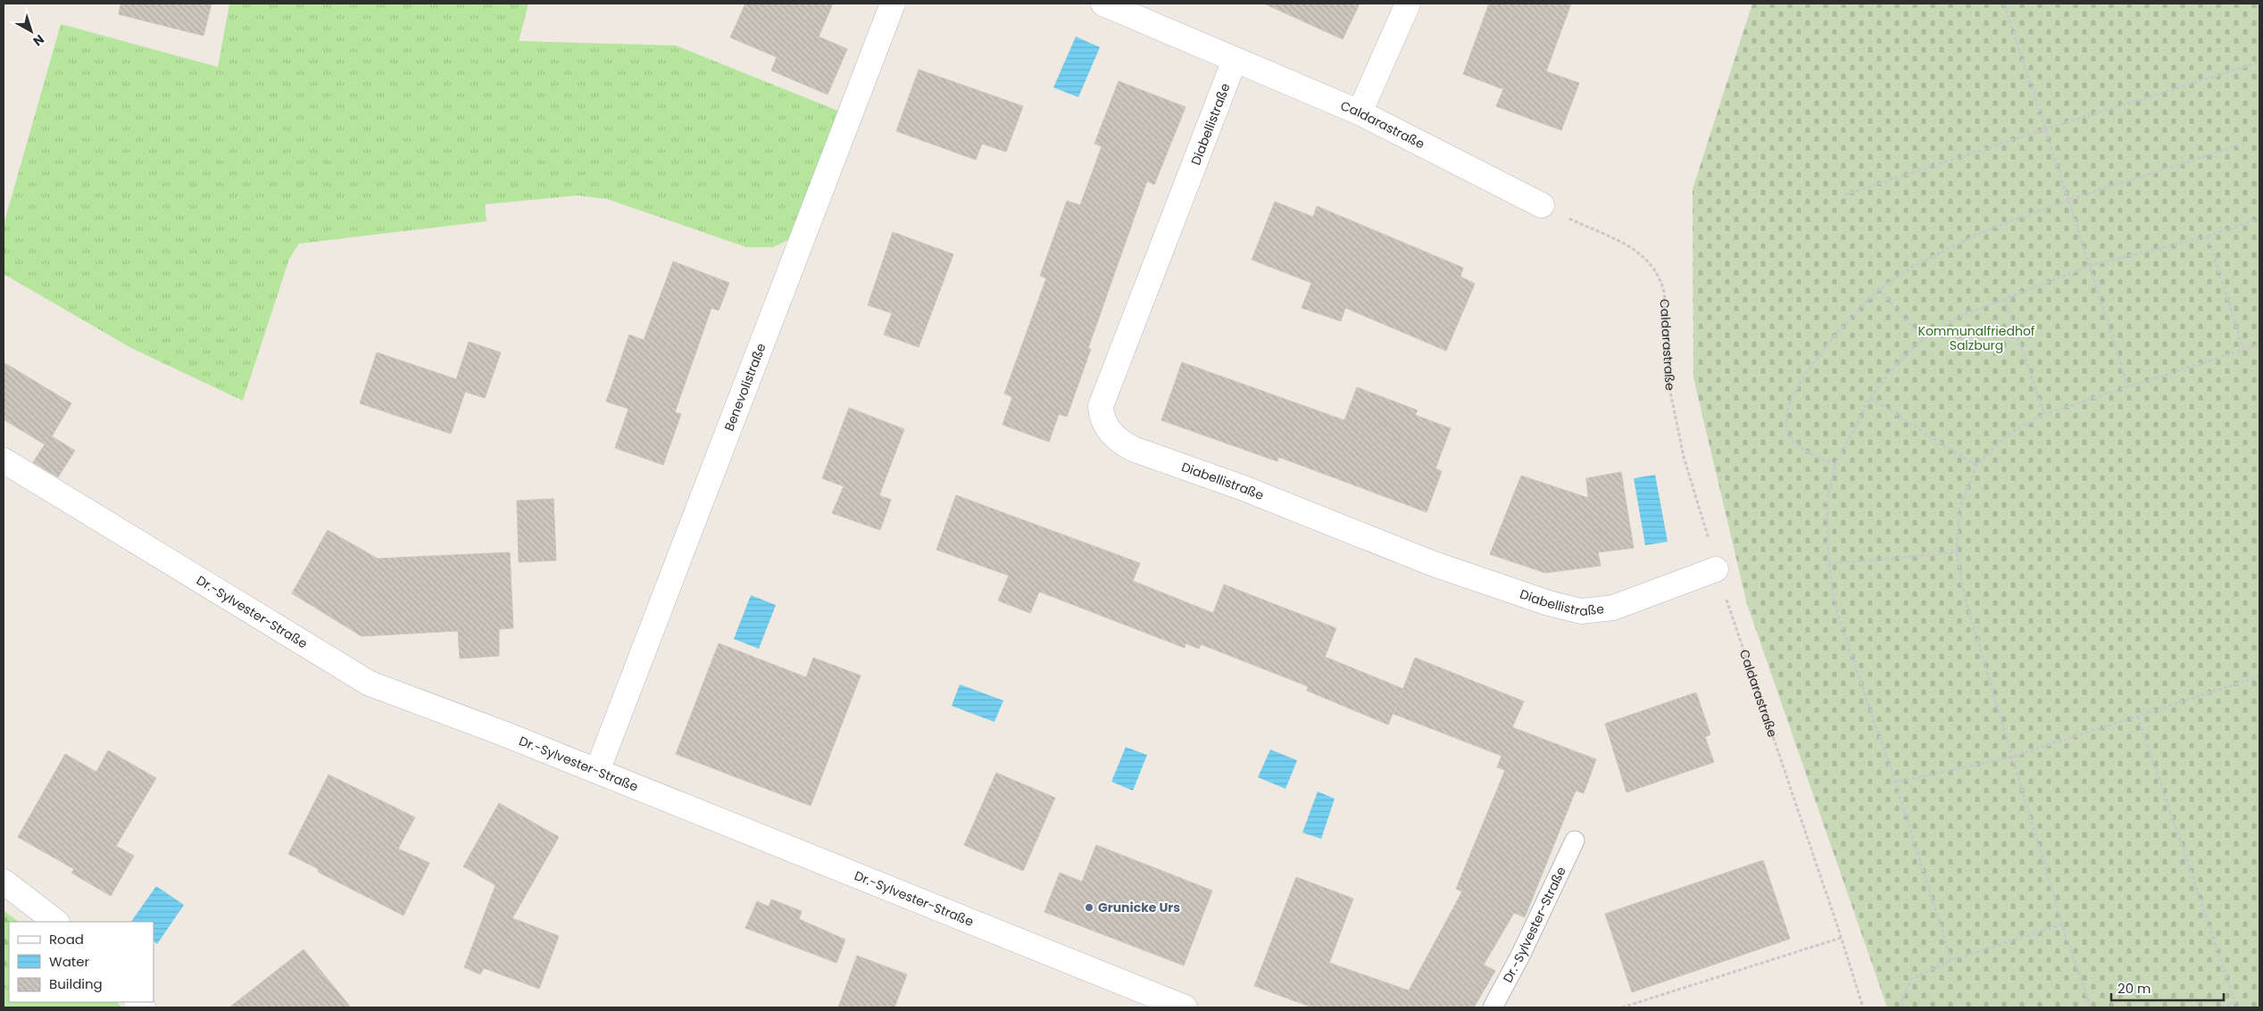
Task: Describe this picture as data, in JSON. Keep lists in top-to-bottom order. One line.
{"streets":{"street":["Diabellistraße","Caldarastraße","Benevolistraße","Dr.-Sylvester-Straße"]},"crossings":[["Diabellistraße","Caldarastraße"],["Benevolistraße","Dr.-Sylvester-Straße"]],"parks":["Kommunalfriedhof Salzburg"],"places":["Grunicke Urs"],"legend":["Road","Water","Building"],"scale_bar":"20 m","north":"bottom right"}
